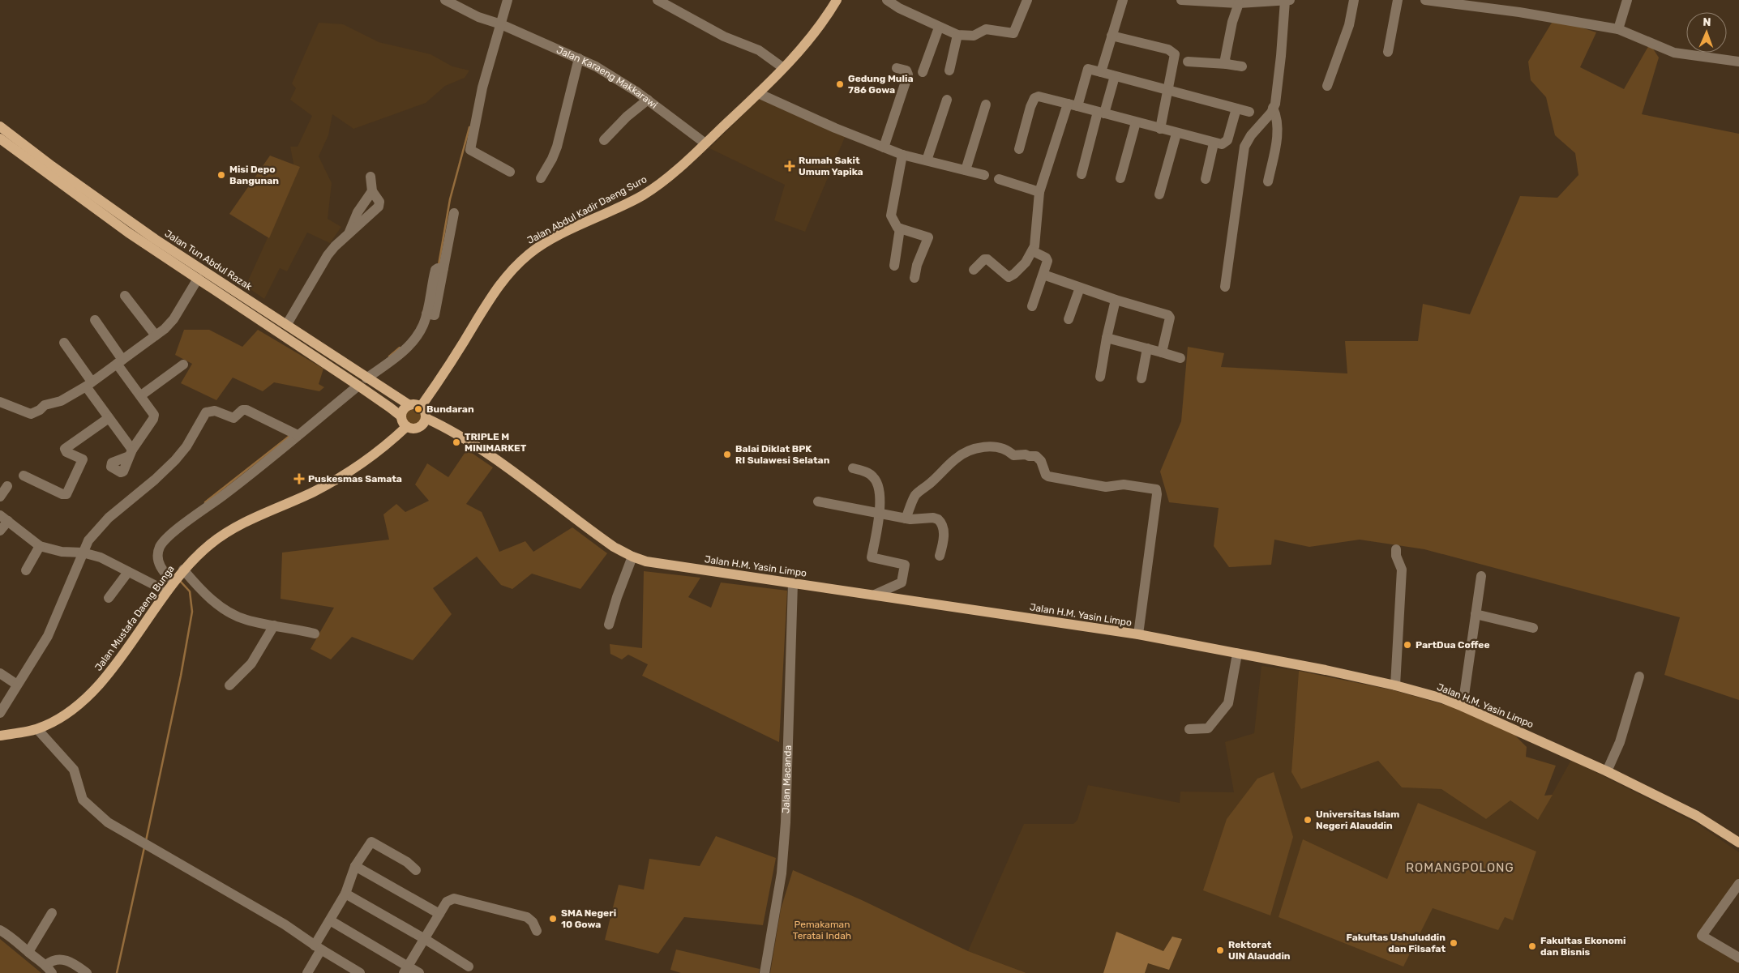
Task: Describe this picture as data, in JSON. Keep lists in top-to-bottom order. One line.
{"streets":{"main road":["Jalan Abdul Kadir Daeng Suro","Jalan Tun Abdul Razak","Jalan H.M. Yasin Limpo","Jalan Mustafa Daeng Bunga"],"street":["Jalan Karaeng Makkarawi","Jalan Macanda"]},"crossings":[["Jalan Karaeng Makkarawi","Jalan Abdul Kadir Daeng Suro"],["Jalan Abdul Kadir Daeng Suro","Jalan Tun Abdul Razak"],["Jalan Abdul Kadir Daeng Suro","Jalan H.M. Yasin Limpo"],["Jalan Abdul Kadir Daeng Suro","Jalan Mustafa Daeng Bunga"],["Jalan Tun Abdul Razak","Jalan H.M. Yasin Limpo"],["Jalan Tun Abdul Razak","Jalan Mustafa Daeng Bunga"],["Jalan H.M. Yasin Limpo","Jalan Mustafa Daeng Bunga"],["Jalan H.M. Yasin Limpo","Jalan Macanda"]],"districts":["ROMANGPOLONG"],"parks":["Pemakaman Teratai Indah"],"places":{"other":["Gedung Mulia 786 Gowa","Misi Depo Bangunan","Bundaran","TRIPLE M MINIMARKET","Balai Diklat BPK RI Sulawesi Selatan","PartDua Coffee","Universitas Islam Negeri Alauddin","SMA Negeri 10 Gowa","Fakultas Ushuluddin dan Filsafat","Fakultas Ekonomi dan Bisnis","Rektorat UIN Alauddin"],"health":["Rumah Sakit Umum Yapika","Puskesmas Samata"]},"north":"top"}
